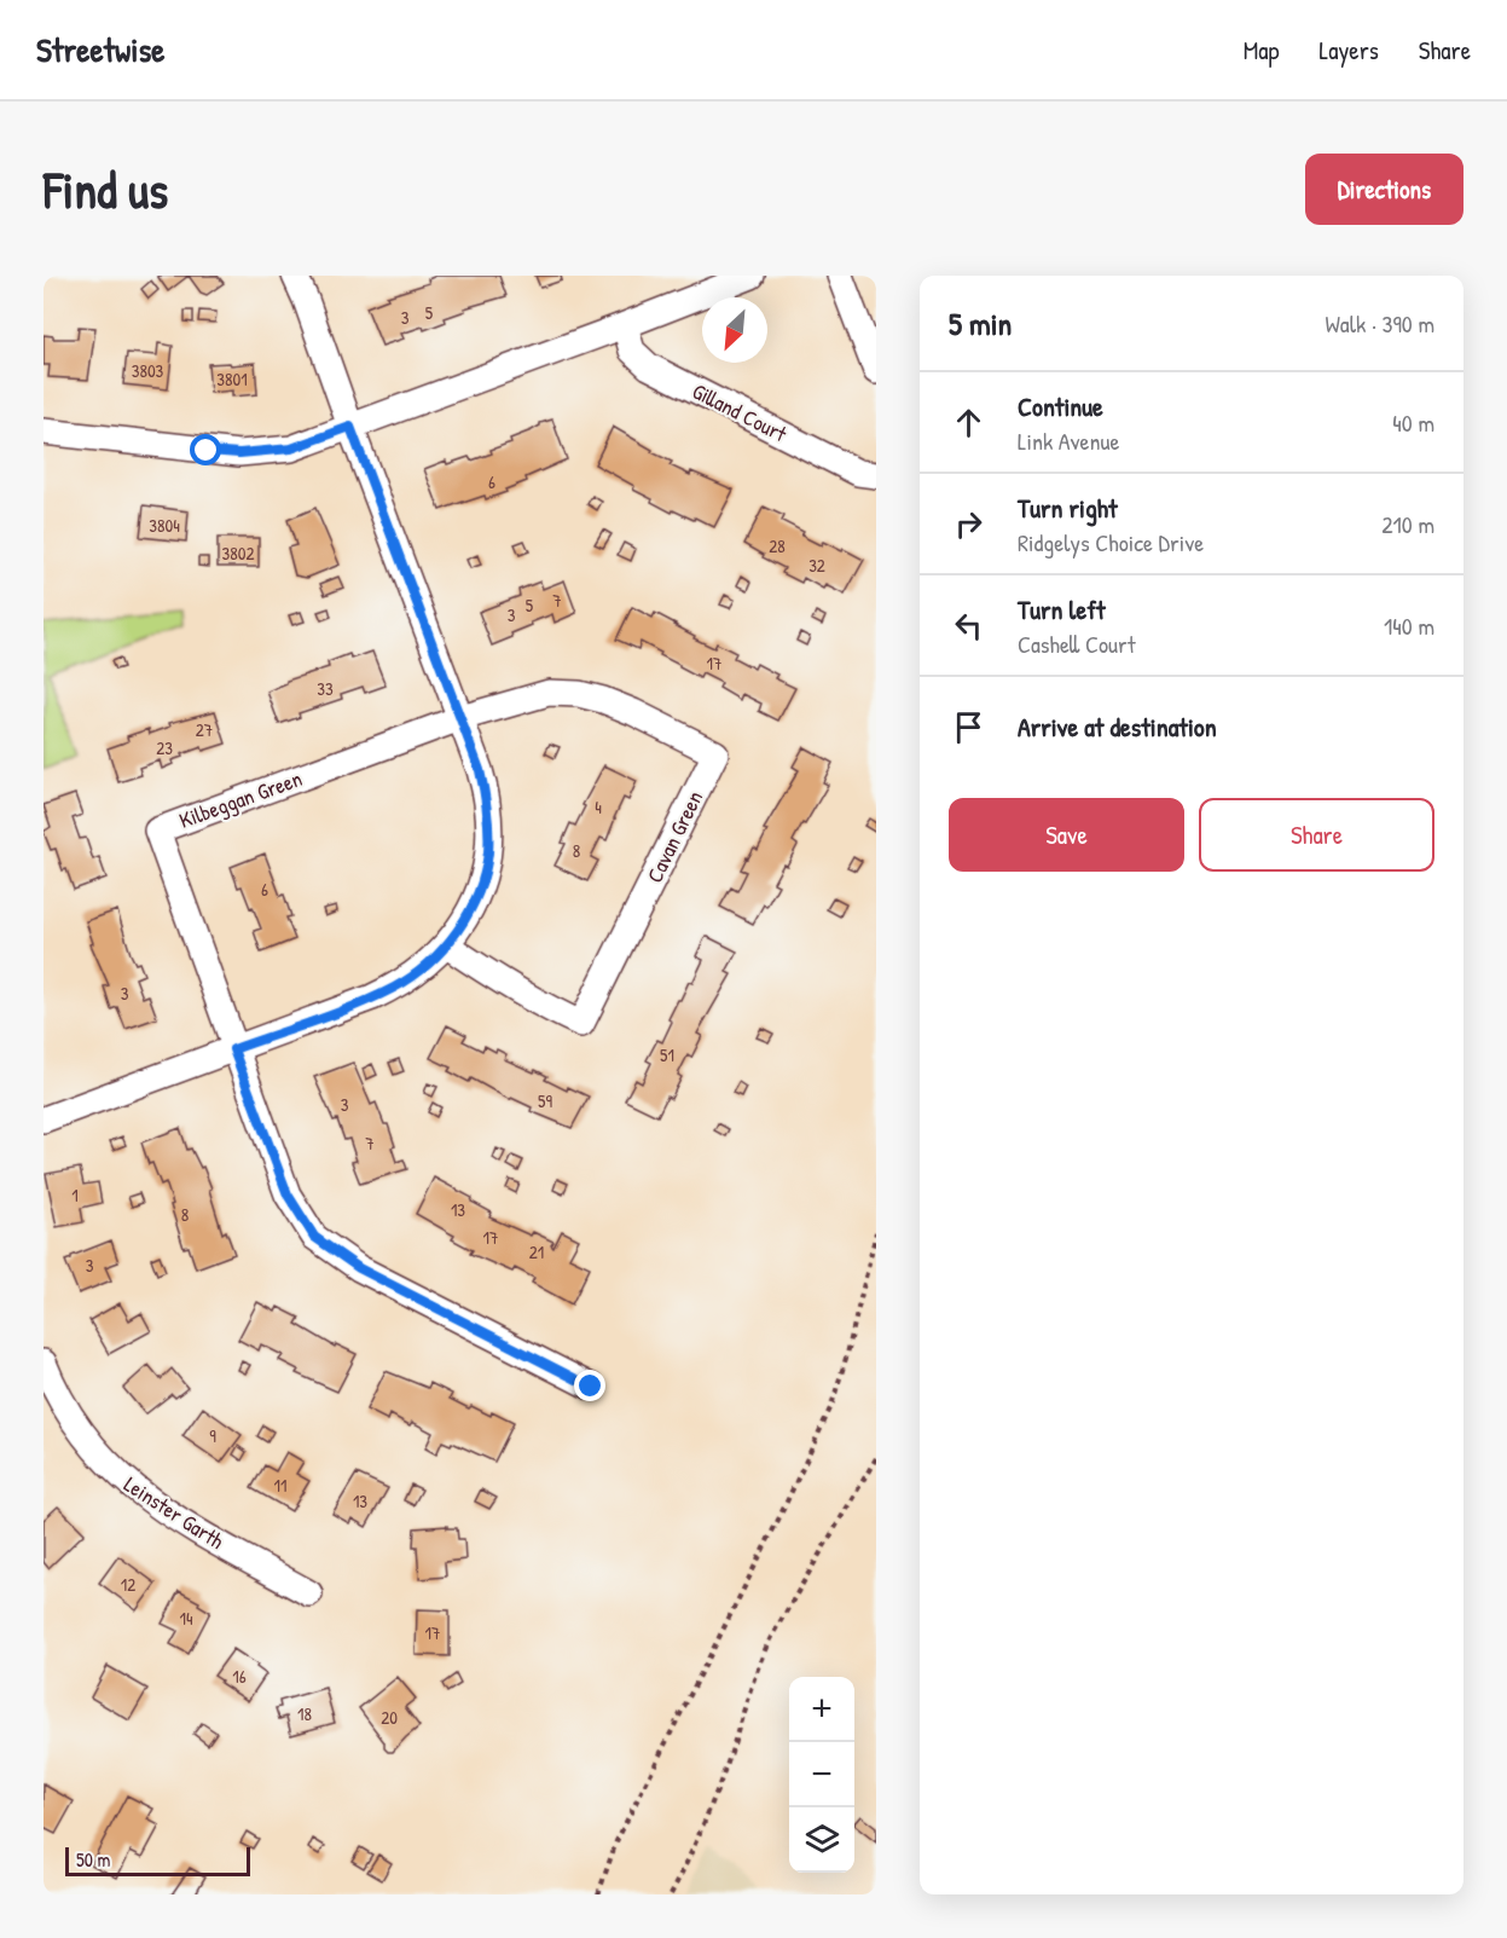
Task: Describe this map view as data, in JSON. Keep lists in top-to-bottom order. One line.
{"streets":{"street":["Gilland Court","Kilbeggan Green","Cavan Green","Leinster Garth"]},"crossings":[["Kilbeggan Green","Cavan Green"]],"house_numbers":["5","3","3803","3801","6","3804","28","3802","32","7","5","3","17","33","27","23","4","8","6","3","51","59","3","7","1","13","8","17","21","3","9","11","13","12","14","17","16","18","20"],"scale_bar":"50 m","north":"bottom left","page":{"header":"Streetwise","nav":["Map","Layers","Share"],"buttons":["Directions",["Save","Share"]],"title":"Find us","heading":["5 min","Walk · 390 m"],"list":[["Continue","Link Avenue","40 m"],["Turn right","Ridgelys Choice Drive","210 m"],["Turn left","Cashell Court","140 m"],"Arrive at destination"],"map_buttons":["+","−"],"scale":"50 m"}}
